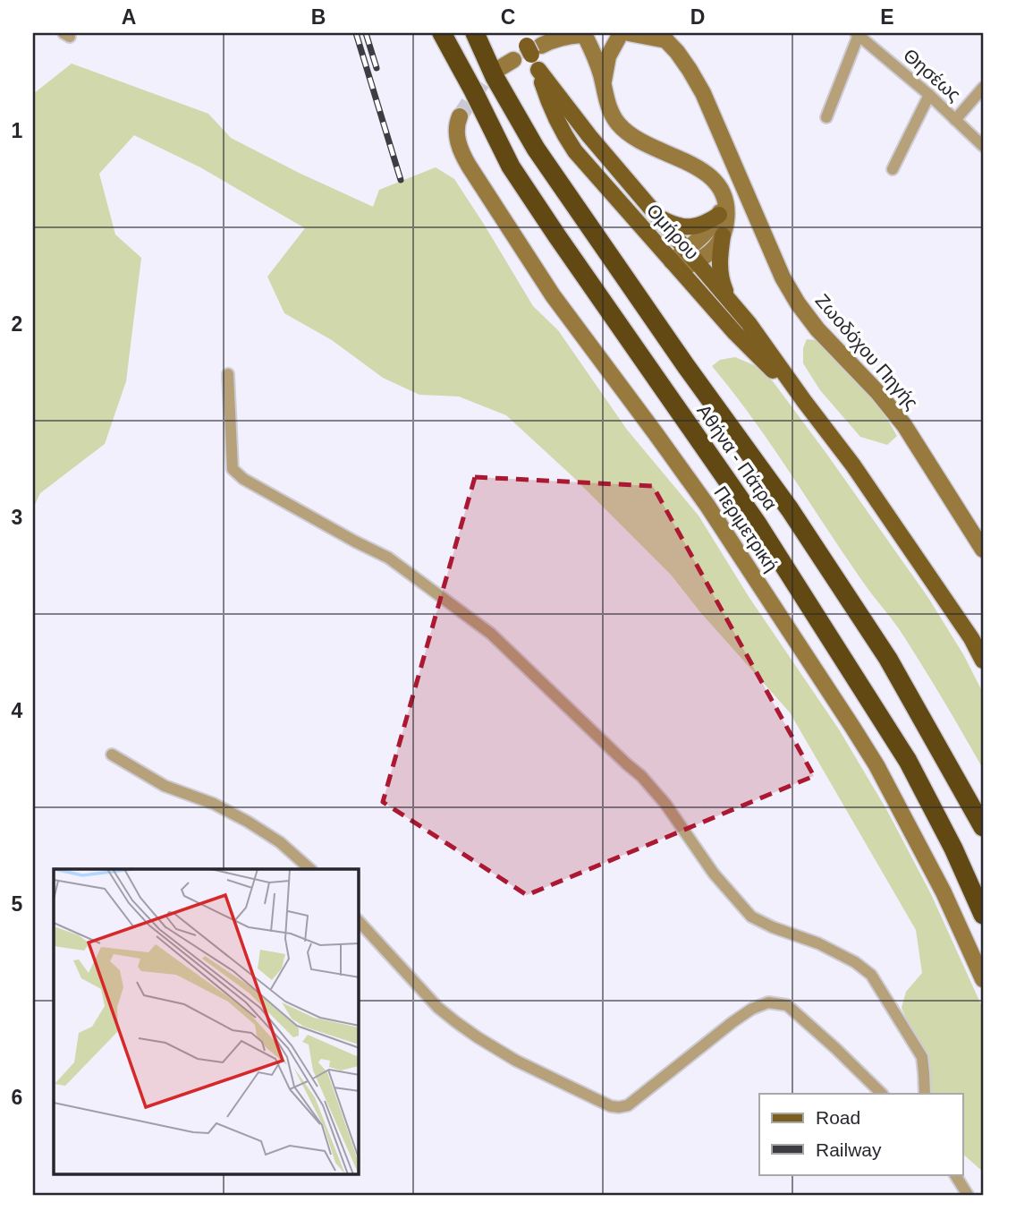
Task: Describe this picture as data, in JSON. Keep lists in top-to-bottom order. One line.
{"streets":{"highway":["Αθήνα - Πάτρα"],"main road":["Ομήρου","Ζωοδόχου Πηγής","Περιμετρική"],"street":["Θησέως"]},"legend":["Road","Railway"],"grid":{"columns":["A","B","C","D","E"],"rows":["1","2","3","4","5","6"]}}
